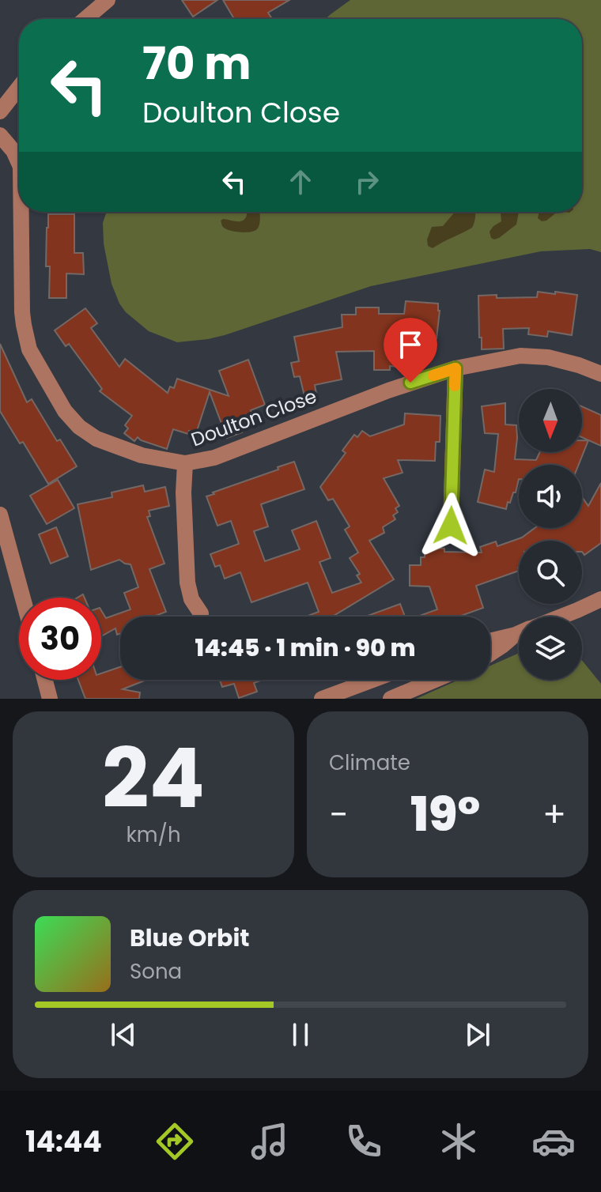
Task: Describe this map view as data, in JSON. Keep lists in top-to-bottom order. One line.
{"streets":{"street":["Doulton Close"]},"north":"bottom","page":{"turn":["70 m","Doulton Close"],"limit":"30","trip":"14:45 · 1 min · 90 m","tile":[["24","km/h"],"Climate"],"heat":["−","19°","+"],"song":["Blue Orbit","Sona"],"tabs":"14:44"}}
